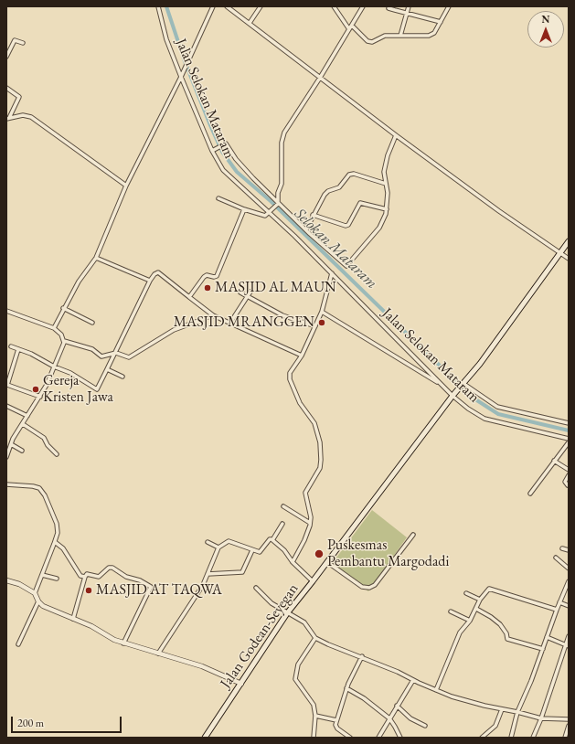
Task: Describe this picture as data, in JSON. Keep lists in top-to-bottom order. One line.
{"streets":{"main road":["Jalan Godean-Seyegan"],"street":["Jalan Selokan Mataram"]},"crossings":[["Jalan Selokan Mataram","Jalan Godean-Seyegan"]],"water":["Selokan Mataram"],"places":["MASJID AL MAUN","MASJID MRANGGEN","Gereja Kristen Jawa","Puskesmas Pembantu Margodadi","MASJID AT TAQWA"],"scale_bar":"200 m","north":"top"}
